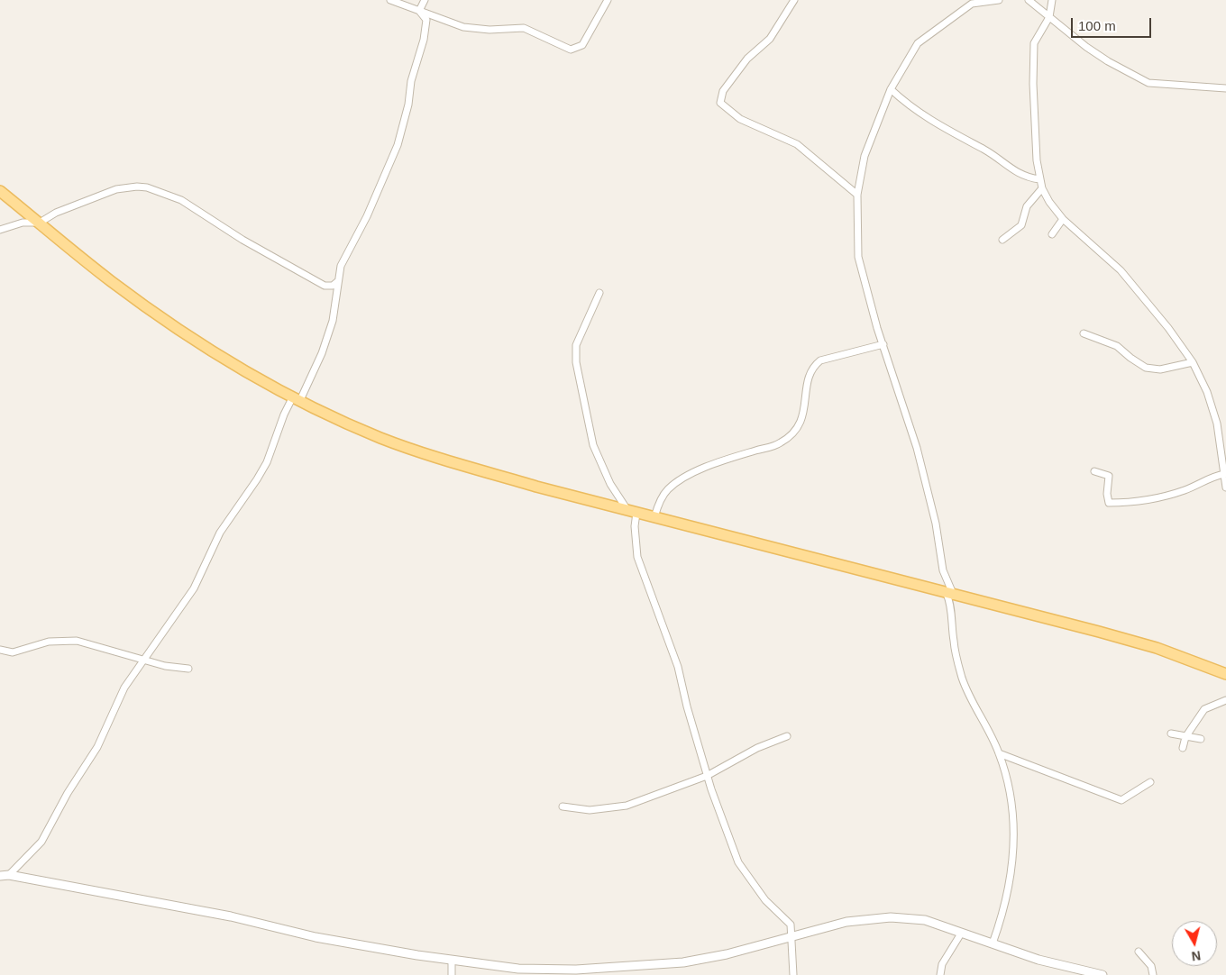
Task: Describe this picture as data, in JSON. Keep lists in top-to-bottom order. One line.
{"scale_bar":"100 m","north":"bottom"}
